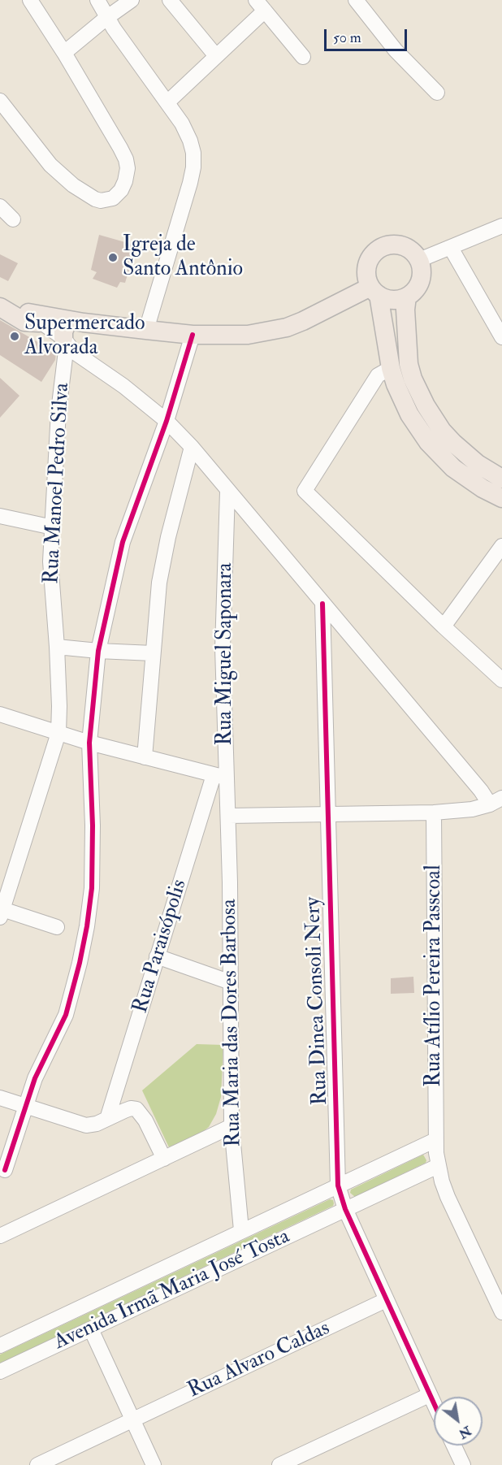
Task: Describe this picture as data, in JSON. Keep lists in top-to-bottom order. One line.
{"streets":{"street":["Rua Manoel Pedro Silva","Rua Miguel Saponara","Rua Paraisópolis","Rua Atílio Pereira Passcoal","Rua Dinea Consoli Nery","Rua Maria das Dores Barbosa","Avenida Irmã Maria José Tosta","Rua Alvaro Caldas"]},"crossings":[["Rua Miguel Saponara","Rua Paraisópolis"],["Rua Miguel Saponara","Rua Maria das Dores Barbosa"],["Rua Atílio Pereira Passcoal","Avenida Irmã Maria José Tosta"],["Rua Dinea Consoli Nery","Avenida Irmã Maria José Tosta"],["Rua Maria das Dores Barbosa","Avenida Irmã Maria José Tosta"]],"places":["Igreja de Santo Antônio","Supermercado Alvorada"],"scale_bar":"50 m","north":"bottom right"}
